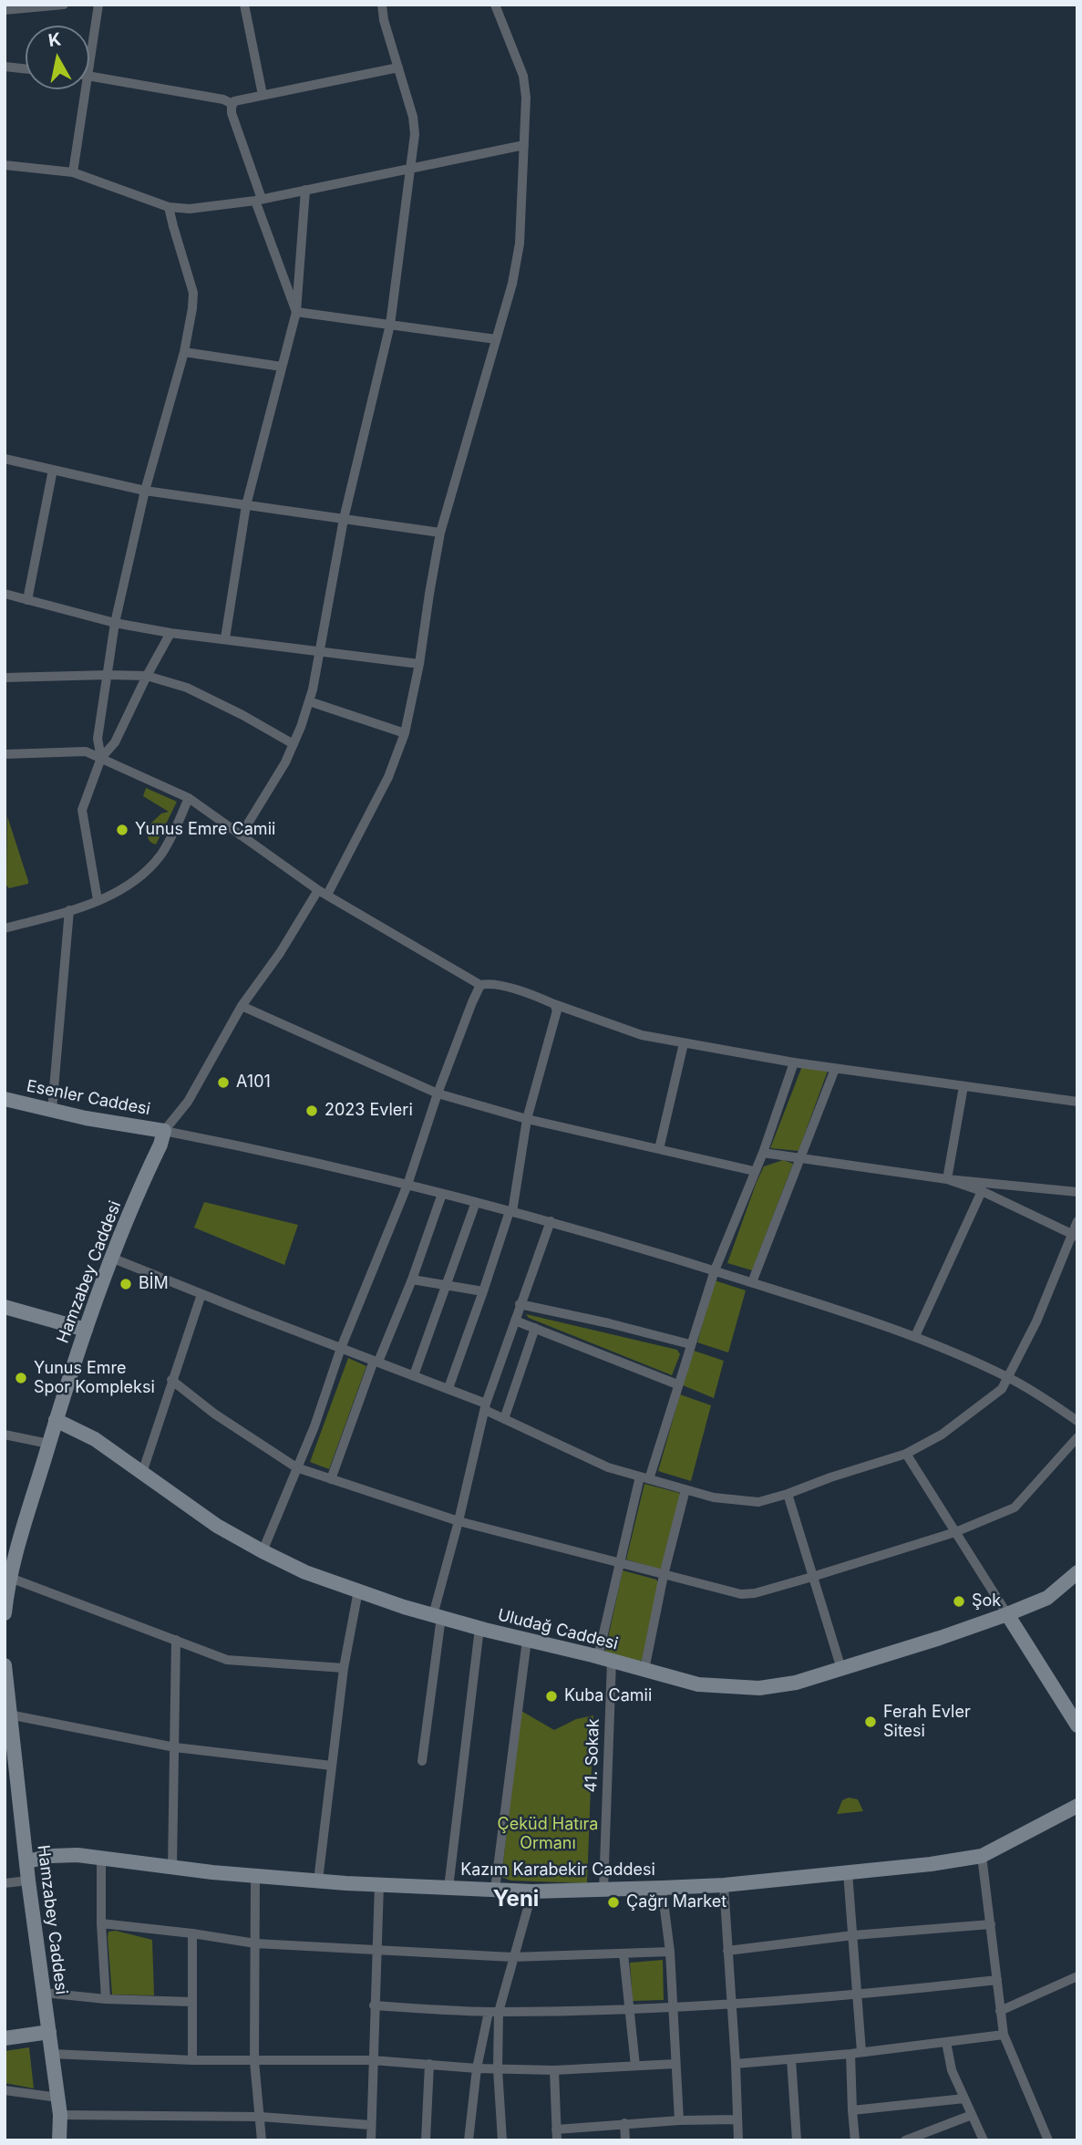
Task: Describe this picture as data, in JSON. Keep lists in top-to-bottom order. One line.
{"streets":{"street":["Esenler Caddesi","Hamzabey Caddesi","Uludağ Caddesi","41. Sokak","Kazım Karabekir Caddesi"]},"crossings":[["Esenler Caddesi","Hamzabey Caddesi"],["Hamzabey Caddesi","Uludağ Caddesi"],["Hamzabey Caddesi","Kazım Karabekir Caddesi"],["Uludağ Caddesi","41. Sokak"],["41. Sokak","Kazım Karabekir Caddesi"]],"districts":["Yeni"],"parks":["Çeküd Hatıra Ormanı"],"places":["Yunus Emre Camii","A101","2023 Evleri","BİM","Yunus Emre Spor Kompleksi","Şok","Kuba Camii","Ferah Evler Sitesi","Çağrı Market"],"north":"top"}
